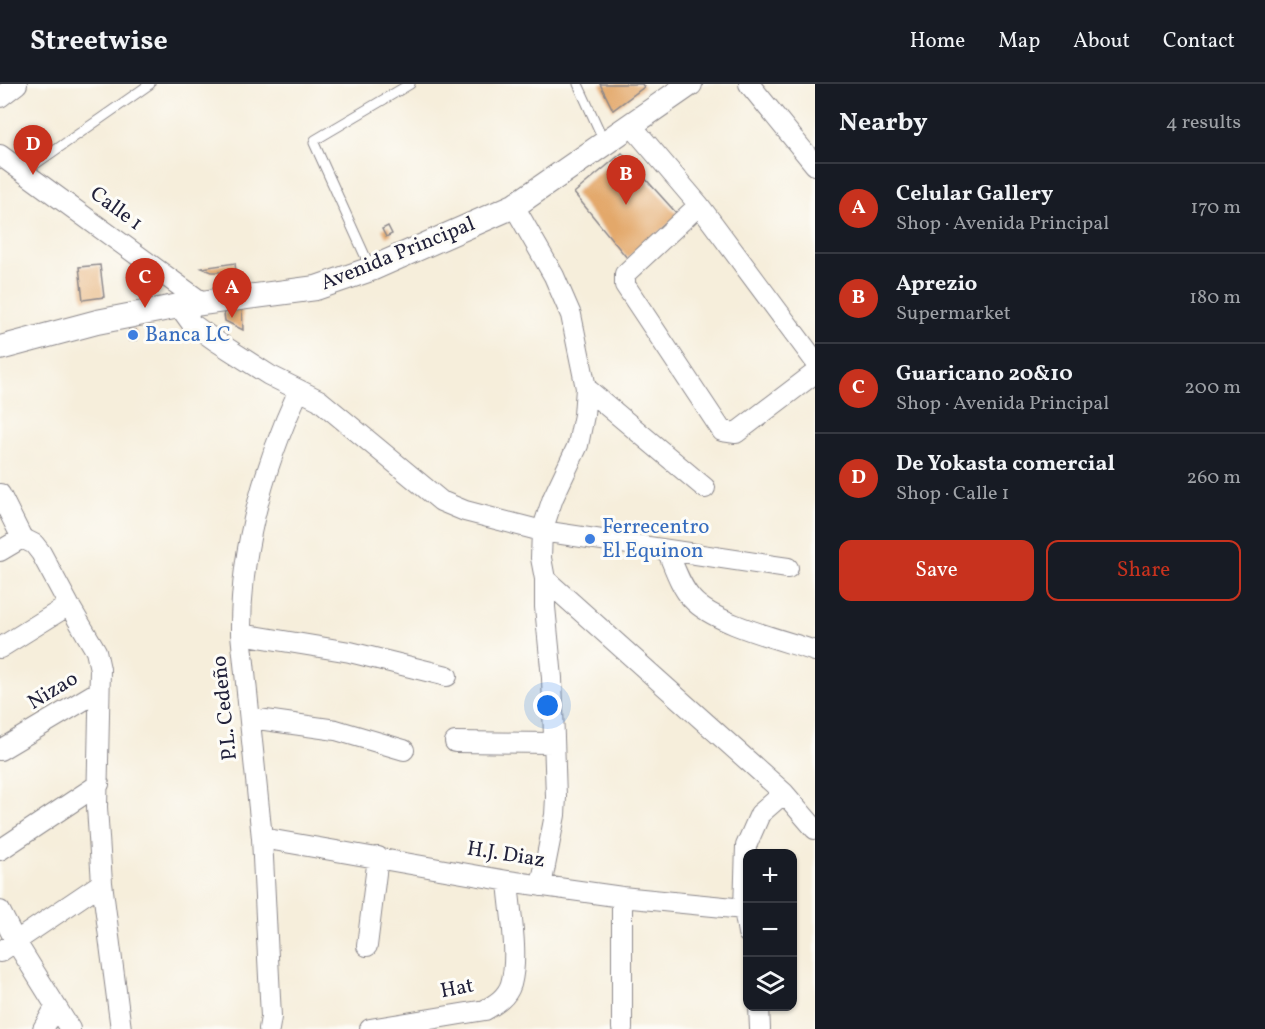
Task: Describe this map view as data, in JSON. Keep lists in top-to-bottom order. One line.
{"streets":{"street":["Calle 1","Avenida Principal","Nizao","P.L. Cedeño","H.J. Diaz","Hat"]},"crossings":[["Calle 1","Avenida Principal"],["P.L. Cedeño","H.J. Diaz"],["H.J. Diaz","Hat"]],"places":["Banca LC","Ferrecentro El Equinon"],"page":{"header":"Streetwise","nav":["Home","Map","About","Contact"],"heading":["Nearby","4 results"],"pins":["D","B","C","A"],"list":[{"mark":"A","name":"Celular Gallery","note":"Shop · Avenida Principal","value":"170 m"},{"mark":"B","name":"Aprezio","note":"Supermarket","value":"180 m"},{"mark":"C","name":"Guaricano 20&10","note":"Shop · Avenida Principal","value":"200 m"},{"mark":"D","name":"De Yokasta comercial","note":"Shop · Calle 1","value":"260 m"}],"buttons":["Save","Share"],"map_buttons":["+","−"]}}
